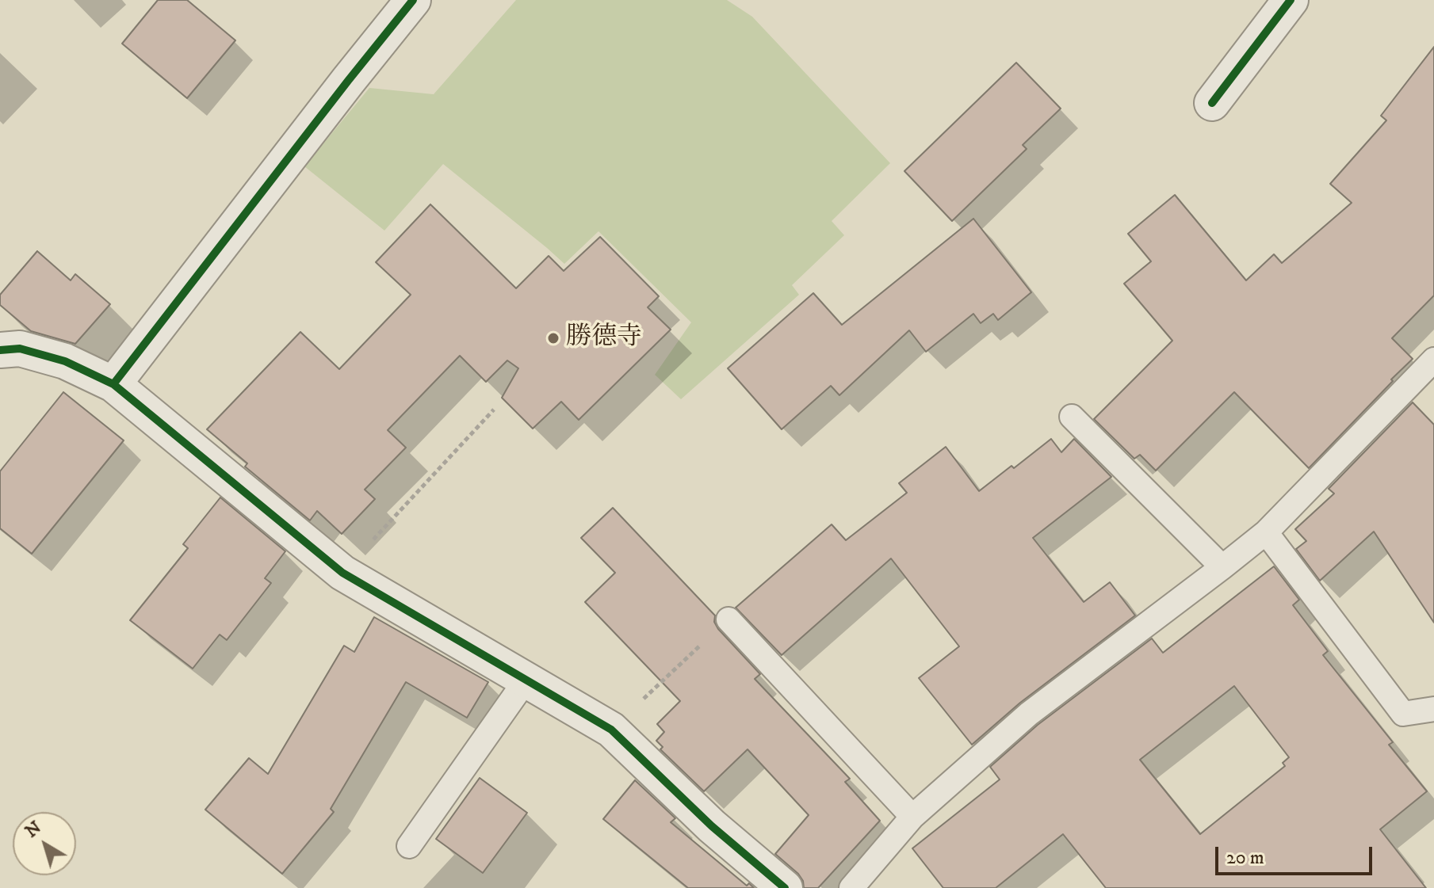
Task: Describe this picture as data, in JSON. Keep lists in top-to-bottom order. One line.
{"places":["勝德寺"],"scale_bar":"20 m","north":"top left"}
